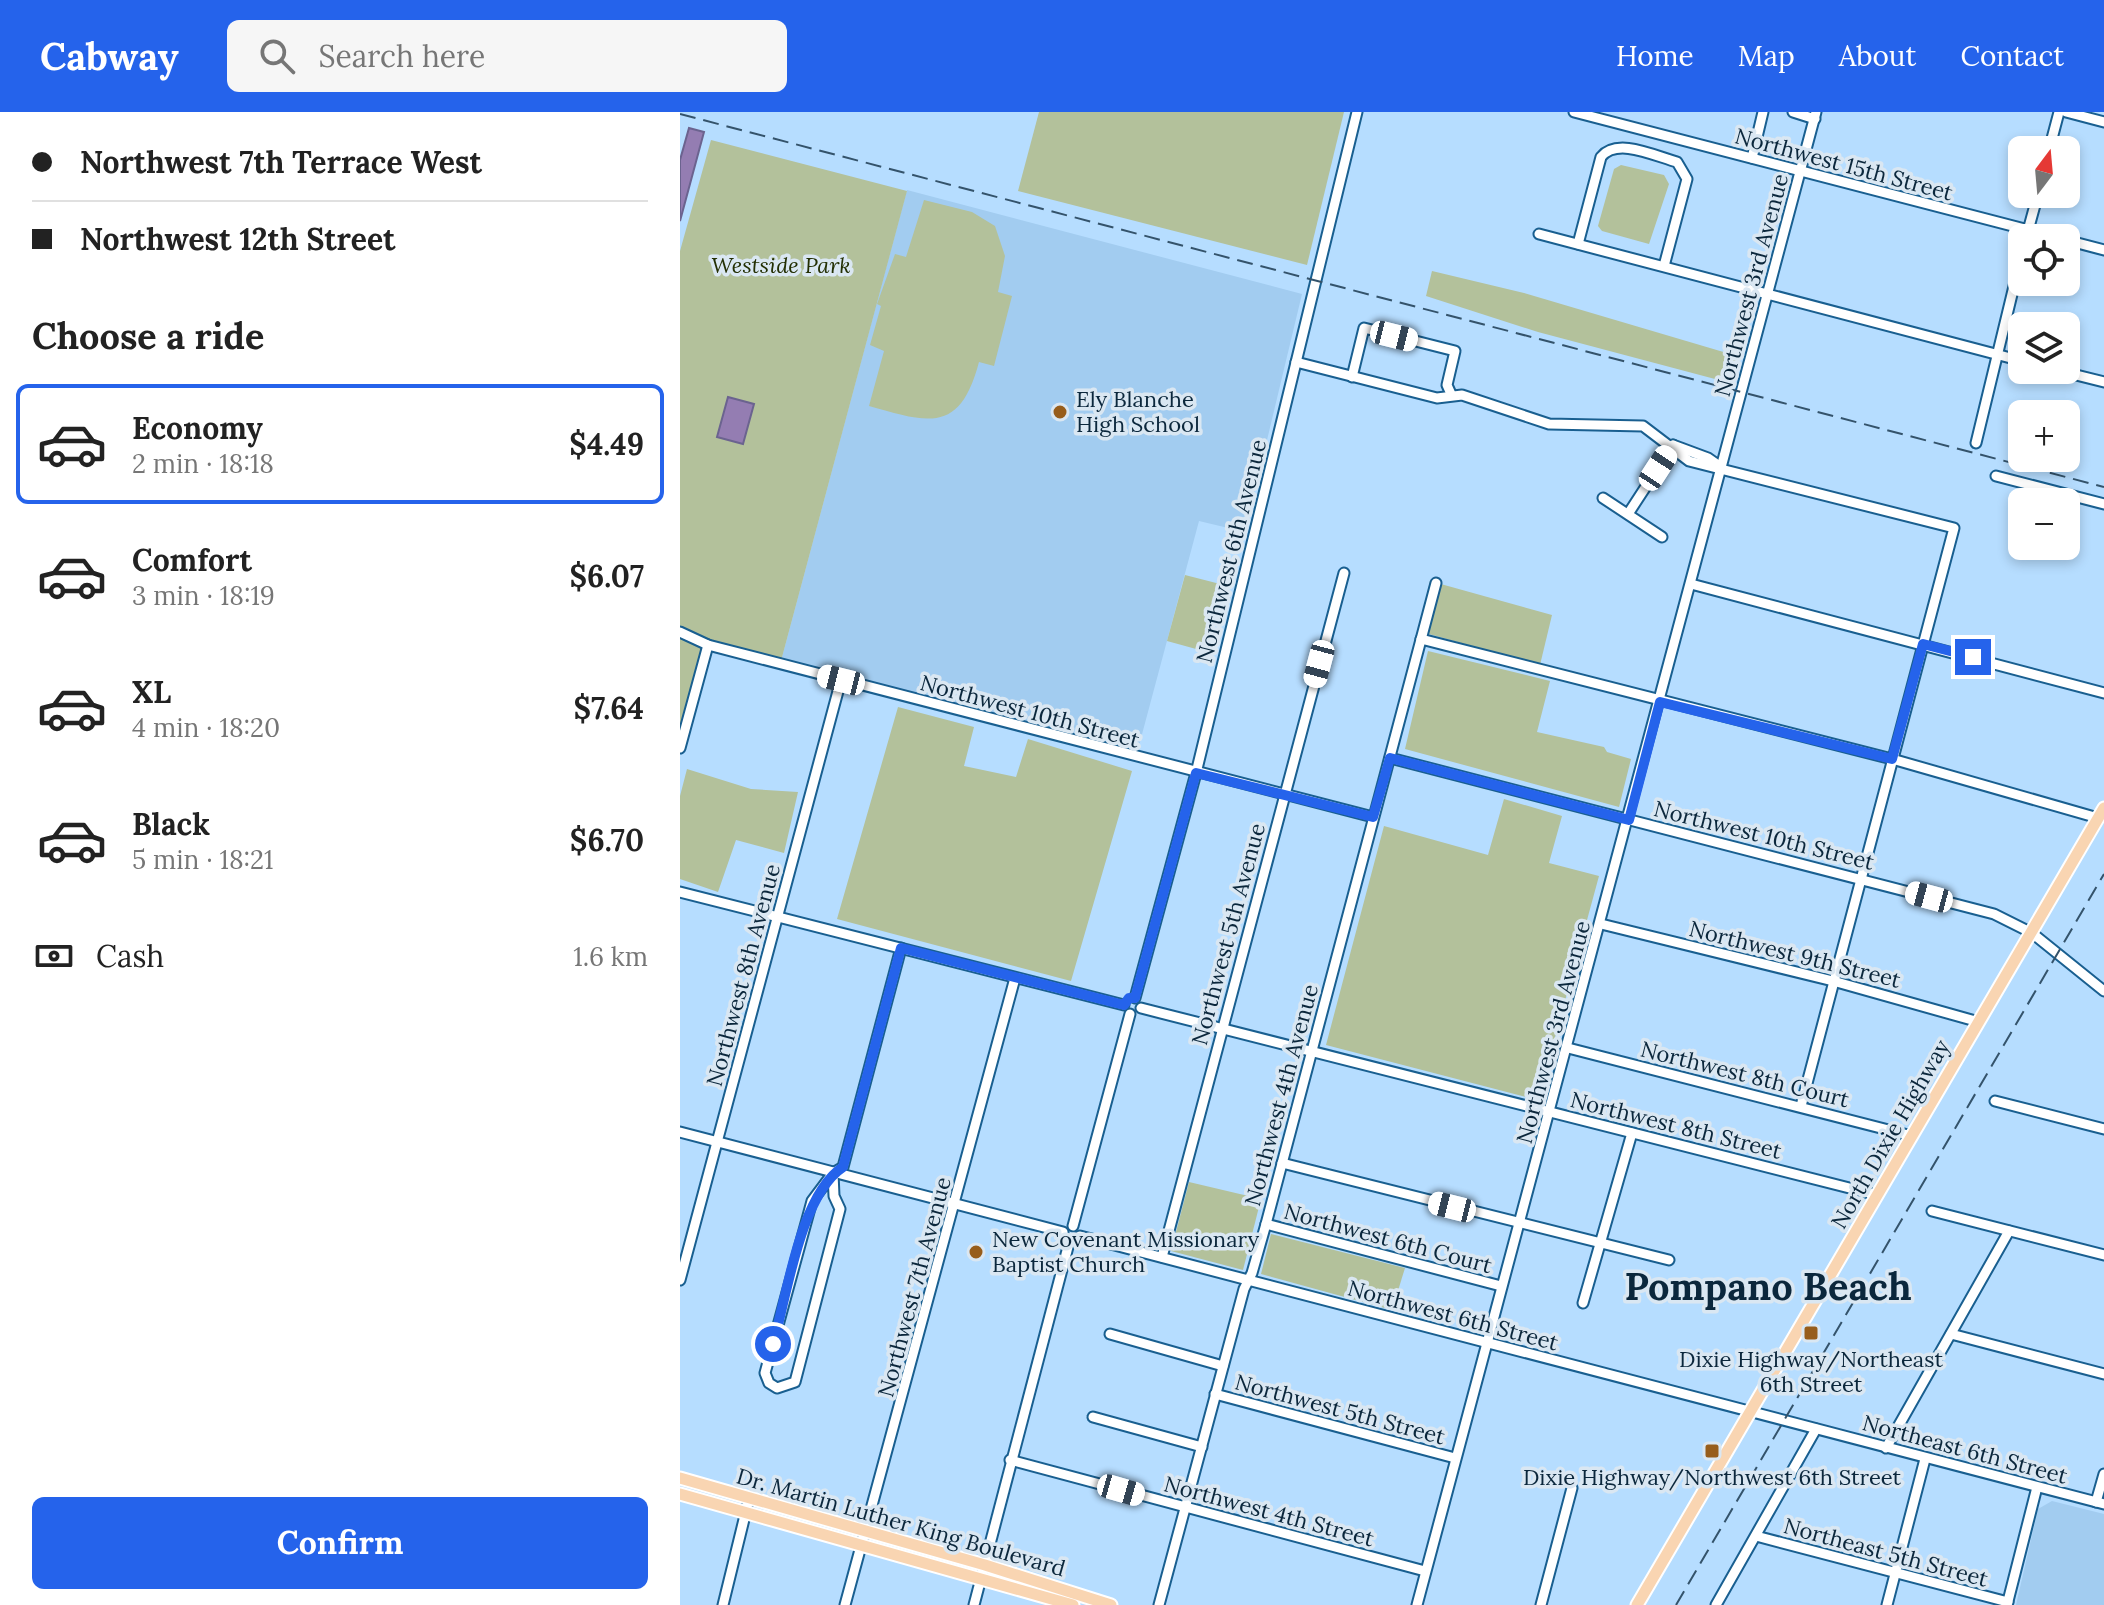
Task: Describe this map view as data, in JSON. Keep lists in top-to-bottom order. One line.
{"streets":{"main road":["North Dixie Highway","Dr. Martin Luther King Boulevard"],"street":["Northwest 15th Street","Northwest 3rd Avenue","Northwest 6th Avenue","Northwest 10th Street","Northwest 5th Avenue","Northwest 9th Street","Northwest 8th Avenue","Northwest 8th Court","Northwest 4th Avenue","Northwest 8th Street","Northwest 6th Court","Northwest 7th Avenue","Northwest 6th Street","Northwest 5th Street","Northeast 6th Street","Northwest 4th Street","Northeast 5th Street"]},"crossings":[["Northwest 15th Street","Northwest 3rd Avenue"],["Northwest 3rd Avenue","Northwest 10th Street"],["Northwest 3rd Avenue","Northwest 9th Street"],["Northwest 3rd Avenue","Northwest 8th Court"],["Northwest 3rd Avenue","Northwest 8th Street"],["Northwest 3rd Avenue","Northwest 6th Court"],["Northwest 3rd Avenue","Northwest 6th Street"],["Northwest 3rd Avenue","Northwest 5th Street"],["Northwest 3rd Avenue","Northwest 4th Street"],["Northwest 6th Avenue","Northwest 10th Street"],["Northwest 10th Street","Northwest 5th Avenue"],["Northwest 10th Street","Northwest 8th Avenue"],["Northwest 10th Street","Northwest 4th Avenue"],["Northwest 10th Street","North Dixie Highway"],["Northwest 5th Avenue","Northwest 8th Street"],["Northwest 5th Avenue","Northwest 6th Street"],["Northwest 9th Street","North Dixie Highway"],["Northwest 8th Court","North Dixie Highway"],["Northwest 4th Avenue","Northwest 8th Street"],["Northwest 4th Avenue","Northwest 6th Court"],["Northwest 4th Avenue","Northwest 6th Street"],["Northwest 4th Avenue","Northwest 5th Street"],["Northwest 4th Avenue","Northwest 4th Street"],["Northwest 8th Street","North Dixie Highway"],["North Dixie Highway","Northwest 6th Street"],["Northwest 7th Avenue","Dr. Martin Luther King Boulevard"],["Northwest 6th Street","Northeast 6th Street"]],"districts":["Pompano Beach"],"parks":["Westside Park"],"places":{"other":["Ely Blanche High School","New Covenant Missionary Baptist Church"],"transit":["Dixie Highway/Northeast 6th Street","Dixie Highway/Northwest 6th Street"]},"north":"top","page":{"header":"Cabway","search":"Search here","nav":["Home","Map","About","Contact"],"banner":["Northwest 7th Terrace West","Northwest 12th Street"],"map_buttons":["+","−"],"heading":"Choose a ride","list":[{"name":"Economy","note":"2 min · 18:18","value":"$4.49"},{"name":"Comfort","note":"3 min · 18:19","value":"$6.07"},{"name":"XL","note":"4 min · 18:20","value":"$7.64"},{"name":"Black","note":"5 min · 18:21","value":"$6.70"}],"pay":["Cash","1.6 km"],"buttons":"Confirm"}}
